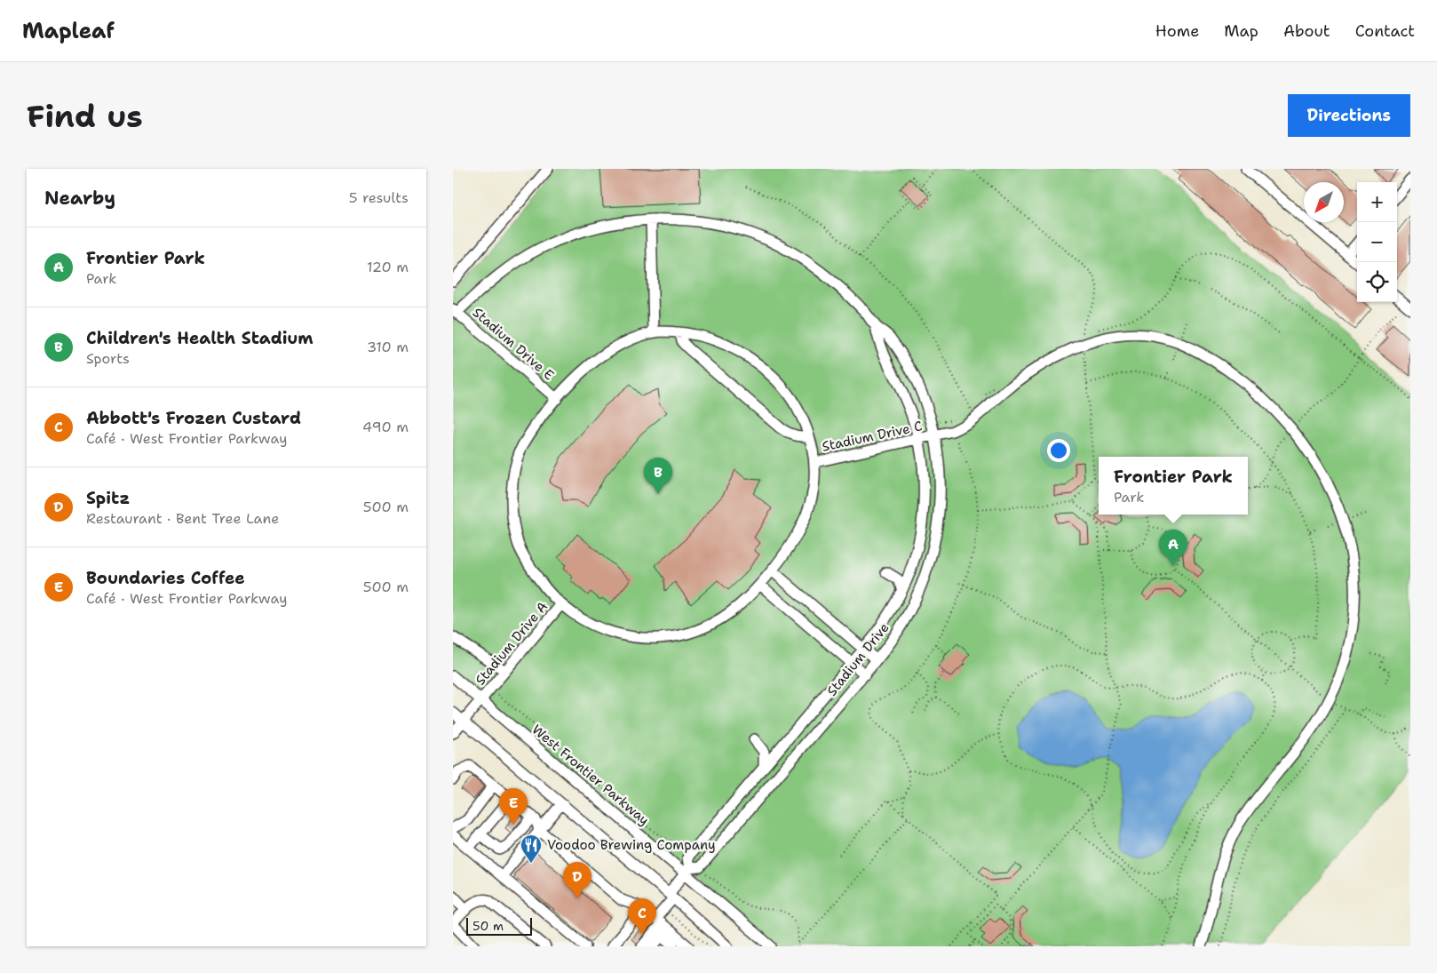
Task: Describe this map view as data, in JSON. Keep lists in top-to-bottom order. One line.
{"streets":{"street":["Stadium Drive E","Stadium Drive C","Stadium Drive A","Stadium Drive","West Frontier Parkway"]},"crossings":[["Stadium Drive E","Stadium Drive"],["Stadium Drive C","Stadium Drive"],["Stadium Drive A","West Frontier Parkway"],["Stadium Drive","West Frontier Parkway"]],"places":{"restaurant":["Voodoo Brewing Company"]},"scale_bar":"50 m","north":"bottom left","page":{"header":"Mapleaf","nav":["Home","Map","About","Contact"],"buttons":"Directions","title":"Find us","heading":["Nearby","5 results"],"map_buttons":["+","−"],"list":[{"mark":"A","name":"Frontier Park","note":"Park","value":"120 m"},{"mark":"B","name":"Children's Health Stadium","note":"Sports","value":"310 m"},{"mark":"C","name":"Abbott's Frozen Custard","note":"Café · West Frontier Parkway","value":"490 m"},{"mark":"D","name":"Spitz","note":"Restaurant · Bent Tree Lane","value":"500 m"},{"mark":"E","name":"Boundaries Coffee","note":"Café · West Frontier Parkway","value":"500 m"}],"popup":["Frontier Park","Park"],"pins":["B","A","E","D","C"],"scale":"50 m"}}
